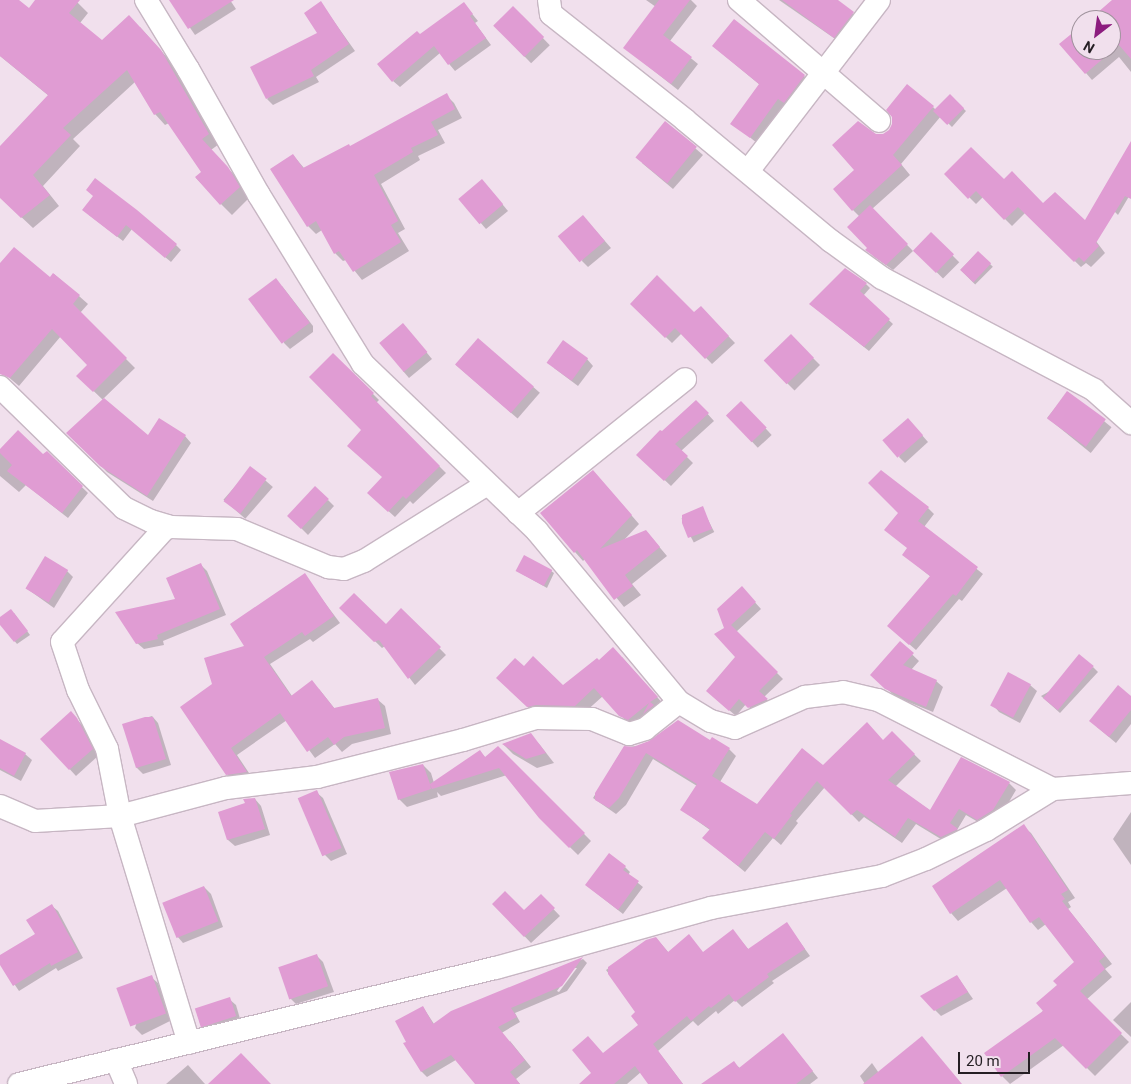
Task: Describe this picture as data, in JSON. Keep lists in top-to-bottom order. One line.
{"scale_bar":"20 m","north":"bottom left"}
